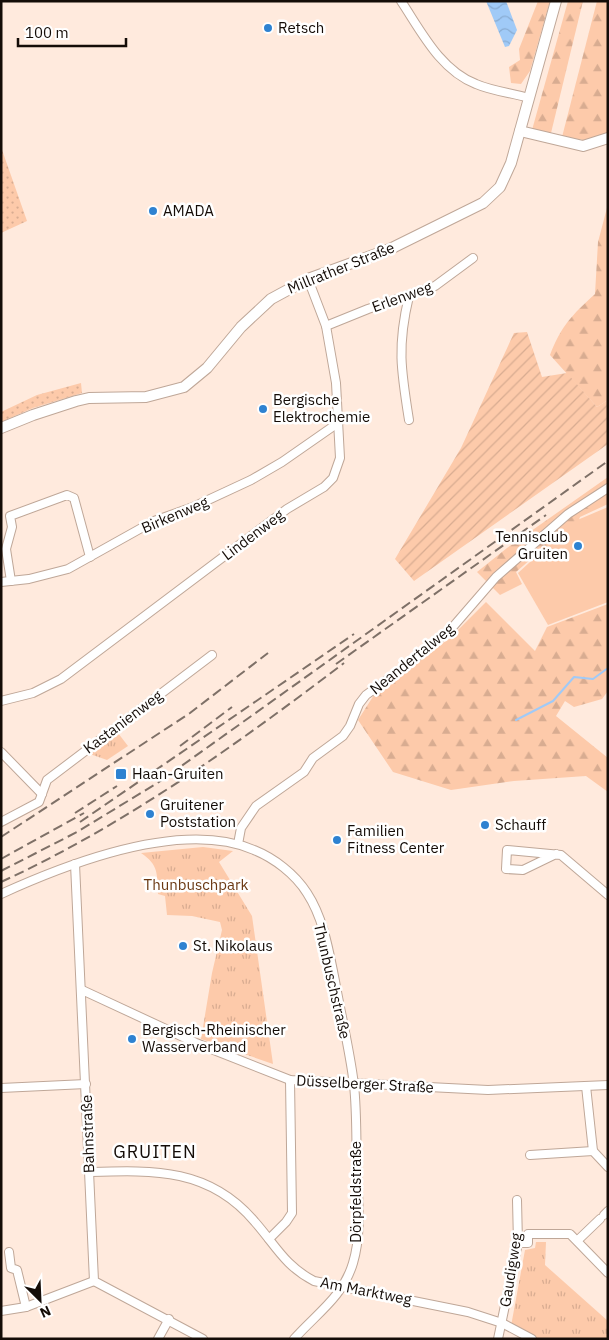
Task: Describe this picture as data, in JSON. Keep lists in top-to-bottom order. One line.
{"streets":{"main road":["Millrather Straße"],"street":["Erlenweg","Birkenweg","Lindenweg","Neandertalweg","Kastanienweg","Thunbuschstraße","Düsselberger Straße","Bahnstraße","Dörpfeldstraße","Gaudigweg","Am Marktweg"]},"crossings":[["Millrather Straße","Lindenweg"],["Erlenweg","Lindenweg"],["Birkenweg","Lindenweg"],["Neandertalweg","Thunbuschstraße"],["Thunbuschstraße","Düsselberger Straße"],["Thunbuschstraße","Bahnstraße"],["Thunbuschstraße","Dörpfeldstraße"],["Düsselberger Straße","Bahnstraße"],["Düsselberger Straße","Dörpfeldstraße"],["Bahnstraße","Am Marktweg"],["Dörpfeldstraße","Am Marktweg"],["Gaudigweg","Am Marktweg"]],"districts":["GRUITEN"],"parks":["Thunbuschpark"],"places":{"other":["Retsch","AMADA","Bergische Elektrochemie","Tennisclub Gruiten","Gruitener Poststation","Schauff","Familien Fitness Center","St. Nikolaus","Bergisch-Rheinischer Wasserverband"],"transit":["Haan-Gruiten"]},"scale_bar":"100 m","north":"bottom right"}
